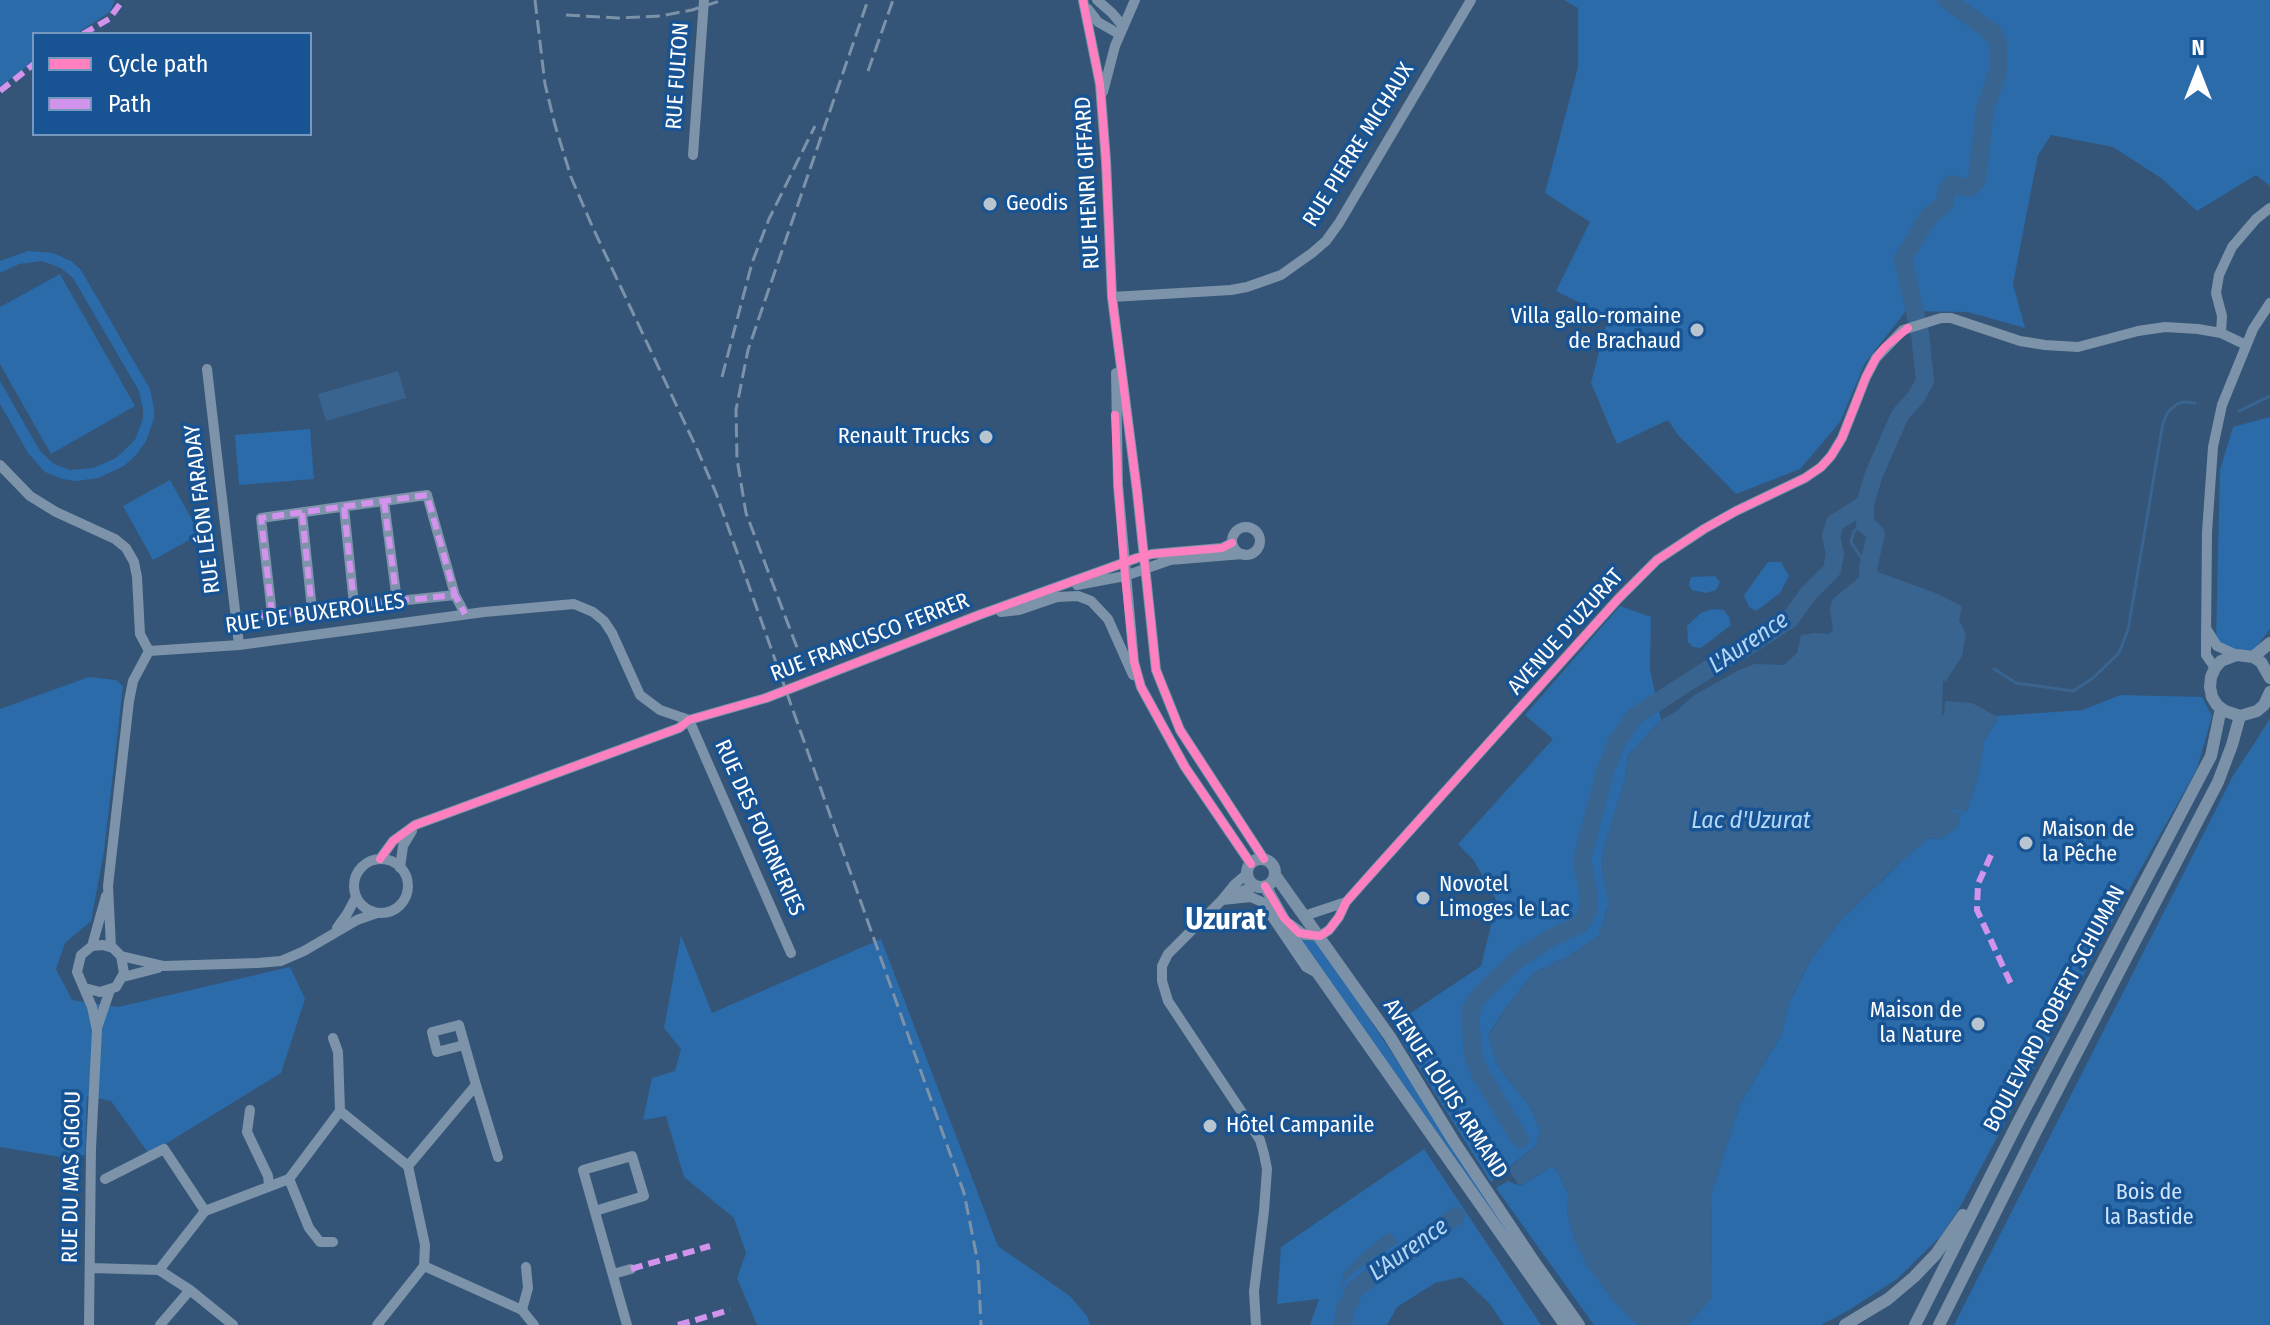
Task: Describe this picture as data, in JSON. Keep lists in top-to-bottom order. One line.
{"streets":{"main road":["BOULEVARD ROBERT SCHUMAN","AVENUE LOUIS ARMAND"],"street":["RUE FULTON","RUE PIERRE MICHAUX","RUE HENRI GIFFARD","RUE LÉON FARADAY","RUE DE BUXEROLLES","AVENUE D'UZURAT","RUE FRANCISCO FERRER","RUE DES FOURNERIES","RUE DU MAS GIGOU"]},"crossings":[["RUE PIERRE MICHAUX","RUE HENRI GIFFARD"],["RUE LÉON FARADAY","RUE DE BUXEROLLES"],["RUE DE BUXEROLLES","RUE FRANCISCO FERRER"],["RUE DE BUXEROLLES","RUE DES FOURNERIES"],["AVENUE D'UZURAT","AVENUE LOUIS ARMAND"],["RUE FRANCISCO FERRER","RUE DES FOURNERIES"]],"districts":["Uzurat"],"water":["L'Aurence","Lac d'Uzurat"],"parks":["Bois de la Bastide"],"places":["Geodis","Villa gallo-romaine de Brachaud","Renault Trucks","Maison de la Pêche","Novotel Limoges le Lac","Maison de la Nature","Hôtel Campanile"],"legend":["Cycle path","Path"],"north":"top"}
